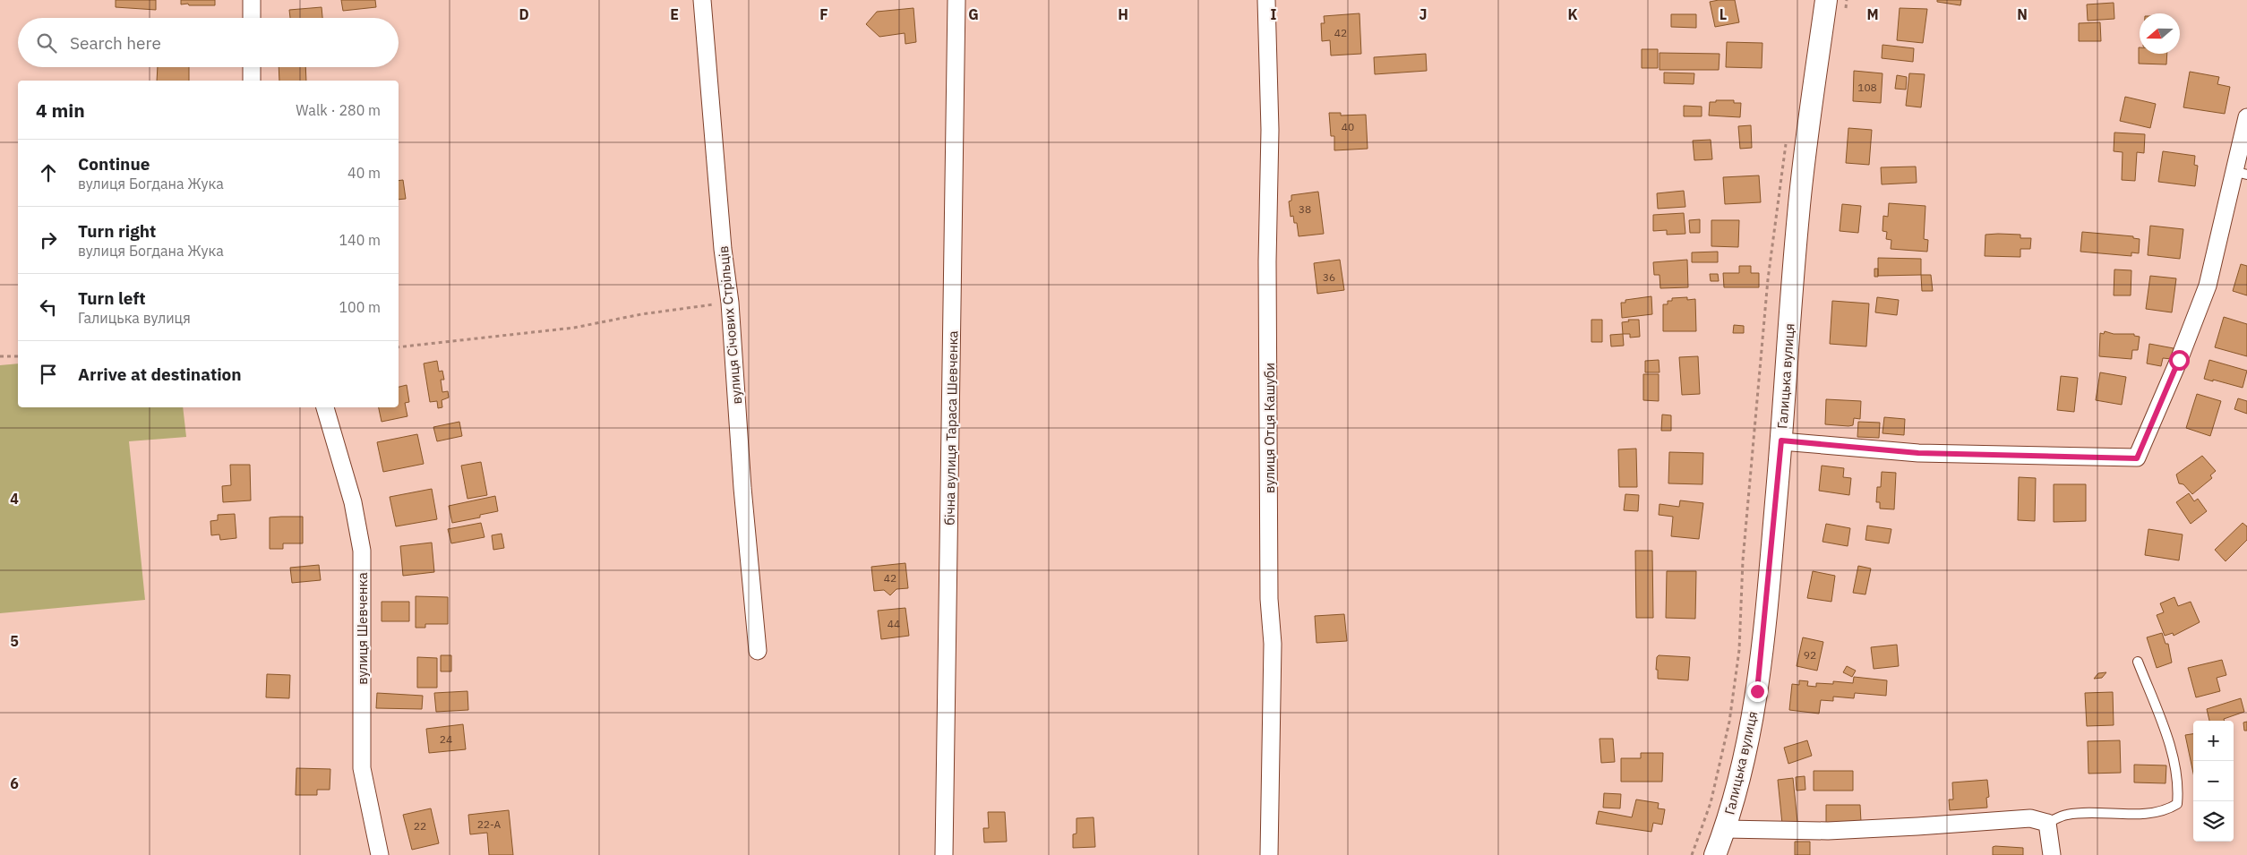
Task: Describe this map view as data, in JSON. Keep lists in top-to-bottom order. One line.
{"streets":{"street":["вулиця Січових Стрільців","Галицька вулиця","бічна вулиця Тараса Шевченка","вулиця Отця Кашуби","вулиця Шевченка"]},"house_numbers":["42","108","40","38","36","42","44","92","24","22-А","22"],"north":"left","page":{"search":"Search here","heading":["4 min","Walk · 280 m"],"list":[["Continue","вулиця Богдана Жука","40 m"],["Turn right","вулиця Богдана Жука","140 m"],["Turn left","Галицька вулиця","100 m"],"Arrive at destination"],"map_buttons":["+","−"]},"grid":{"columns":["D","E","F","G","H","I","J","K","L","M","N"],"rows":["4","5","6"]}}
